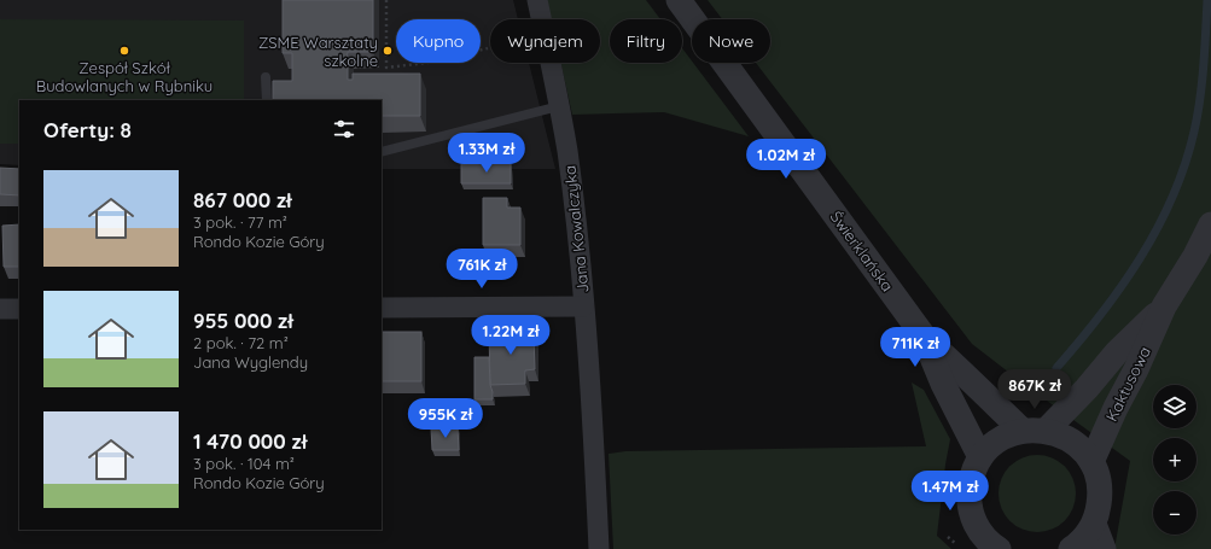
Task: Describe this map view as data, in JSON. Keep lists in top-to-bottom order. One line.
{"streets":{"street":["Jana Kowalczyka","Świerklańska","Kaktusowa"]},"crossings":[["Świerklańska","Kaktusowa"]],"places":["Zespół Szkół Budowlanych w Rybniku","ZSME Warsztaty szkolne"],"page":{"chip":["Kupno","Wynajem","Filtry","Nowe"],"heading":"Oferty: 8","price":["1.33M zł","1.02M zł","761K zł","1.22M zł","711K zł","867K zł","955K zł","1.47M zł"],"list":[{"name":"867 000 zł","note":"3 pok. · 77 m² · Rondo Kozie Góry"},{"name":"955 000 zł","note":"2 pok. · 72 m² · Jana Wyglendy"},{"name":"1 470 000 zł","note":"3 pok. · 104 m² · Rondo Kozie Góry"}],"map_buttons":["+","−"]}}
